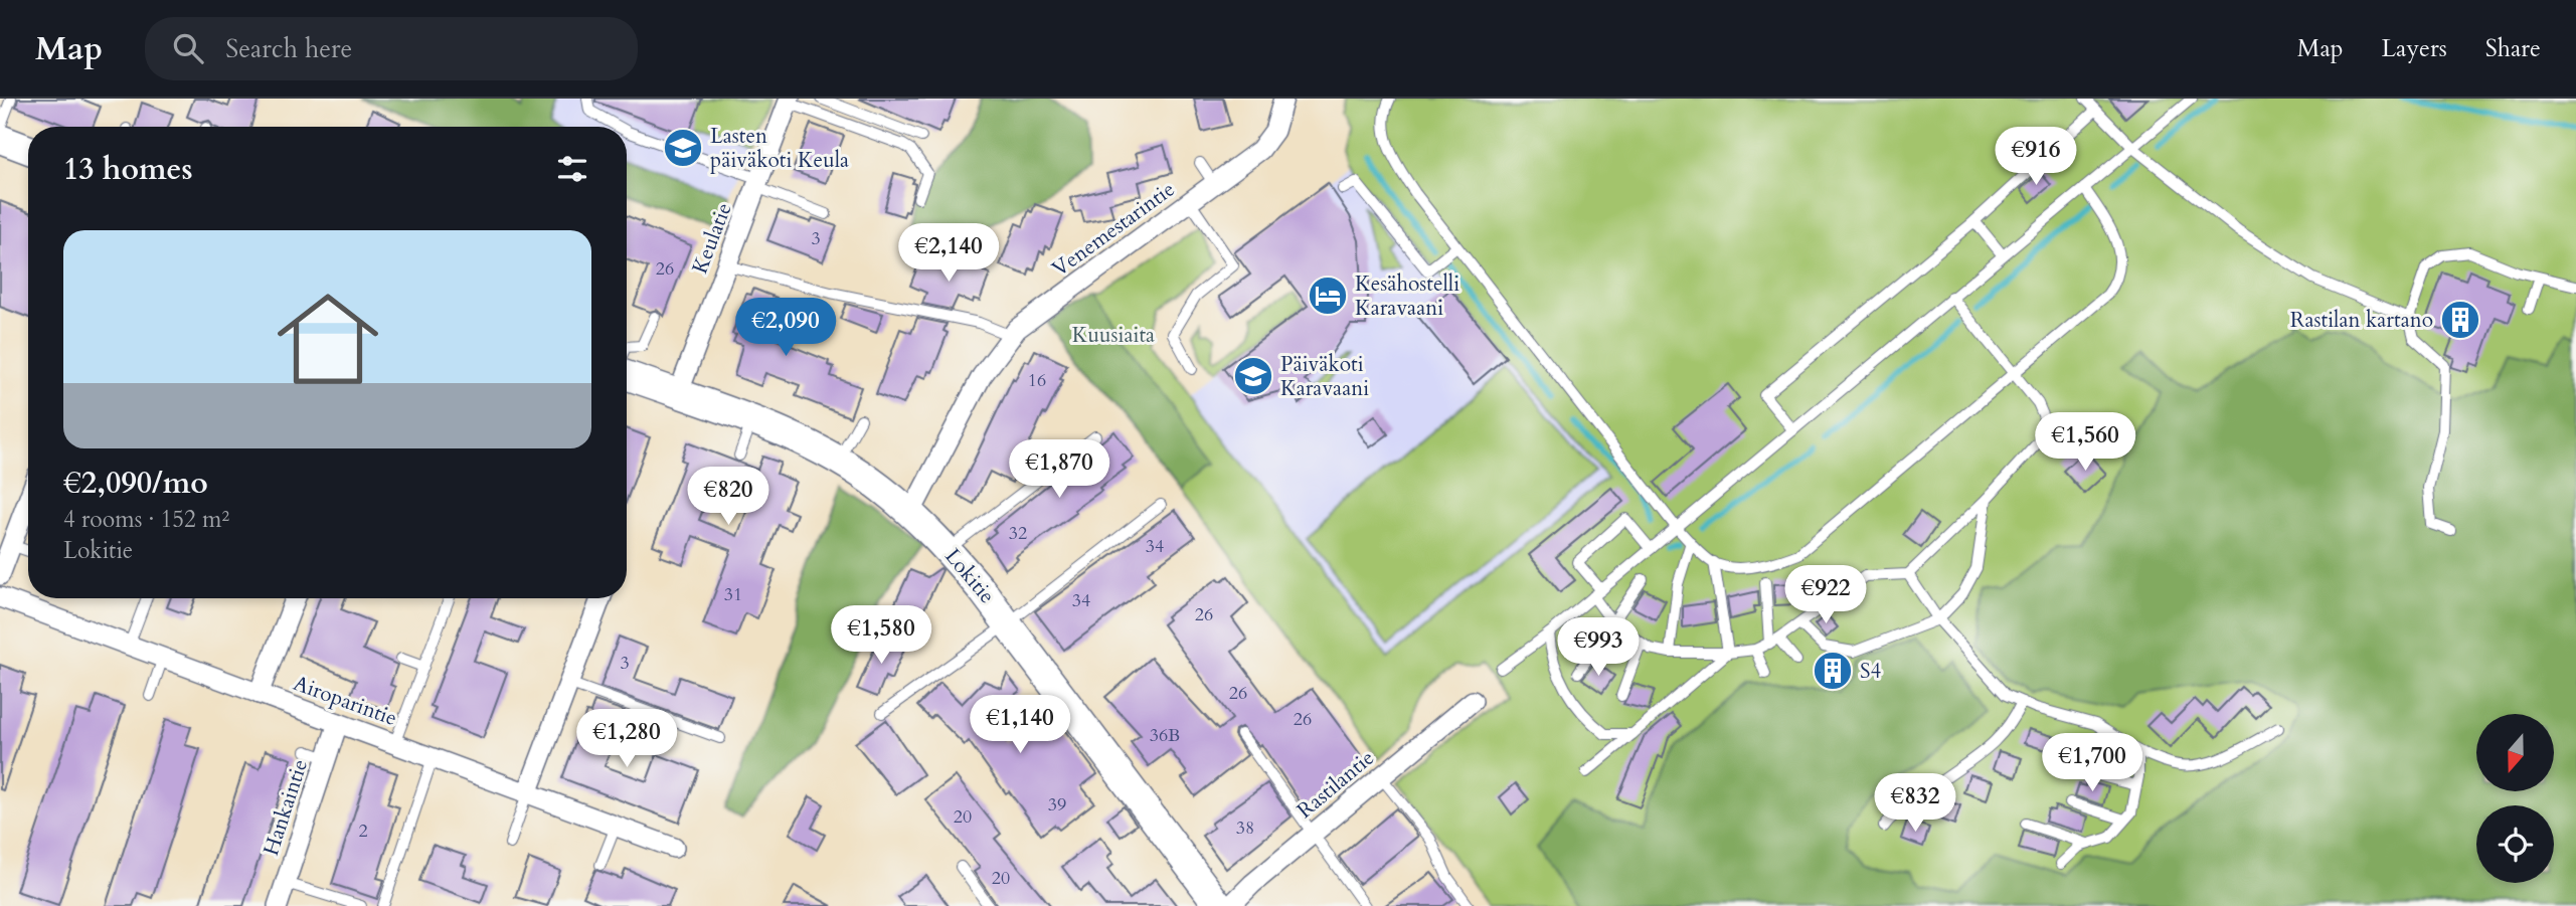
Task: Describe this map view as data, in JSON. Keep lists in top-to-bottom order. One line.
{"streets":{"street":["Venemestarintie","Keulatie","Lokitie","Airoparintie","Rastilantie","Hankaintie"]},"crossings":[["Venemestarintie","Lokitie"],["Keulatie","Lokitie"],["Airoparintie","Hankaintie"]],"parks":["Kuusiaita"],"places":{"school or university":["Lasten päiväkoti Keula","Päiväkoti Karavaani"],"hotel":["Kesähostelli Karavaani"],"building":["Rastilan kartano","S4"]},"house_numbers":["3","26","16","32","34","31","34","26","3","26","26","36B","39","20","38","2","20"],"north":"bottom","page":{"header":"Map","search":"Search here","nav":["Map","Layers","Share"],"price":["€916","€2,140","€2,090","€1,560","€1,870","€820","€922","€1,580","€993","€1,140","€1,280","€1,700","€832"],"heading":"13 homes","list":[{"name":"€2,090/mo","note":"4 rooms · 152 m² · Lokitie"}]}}
